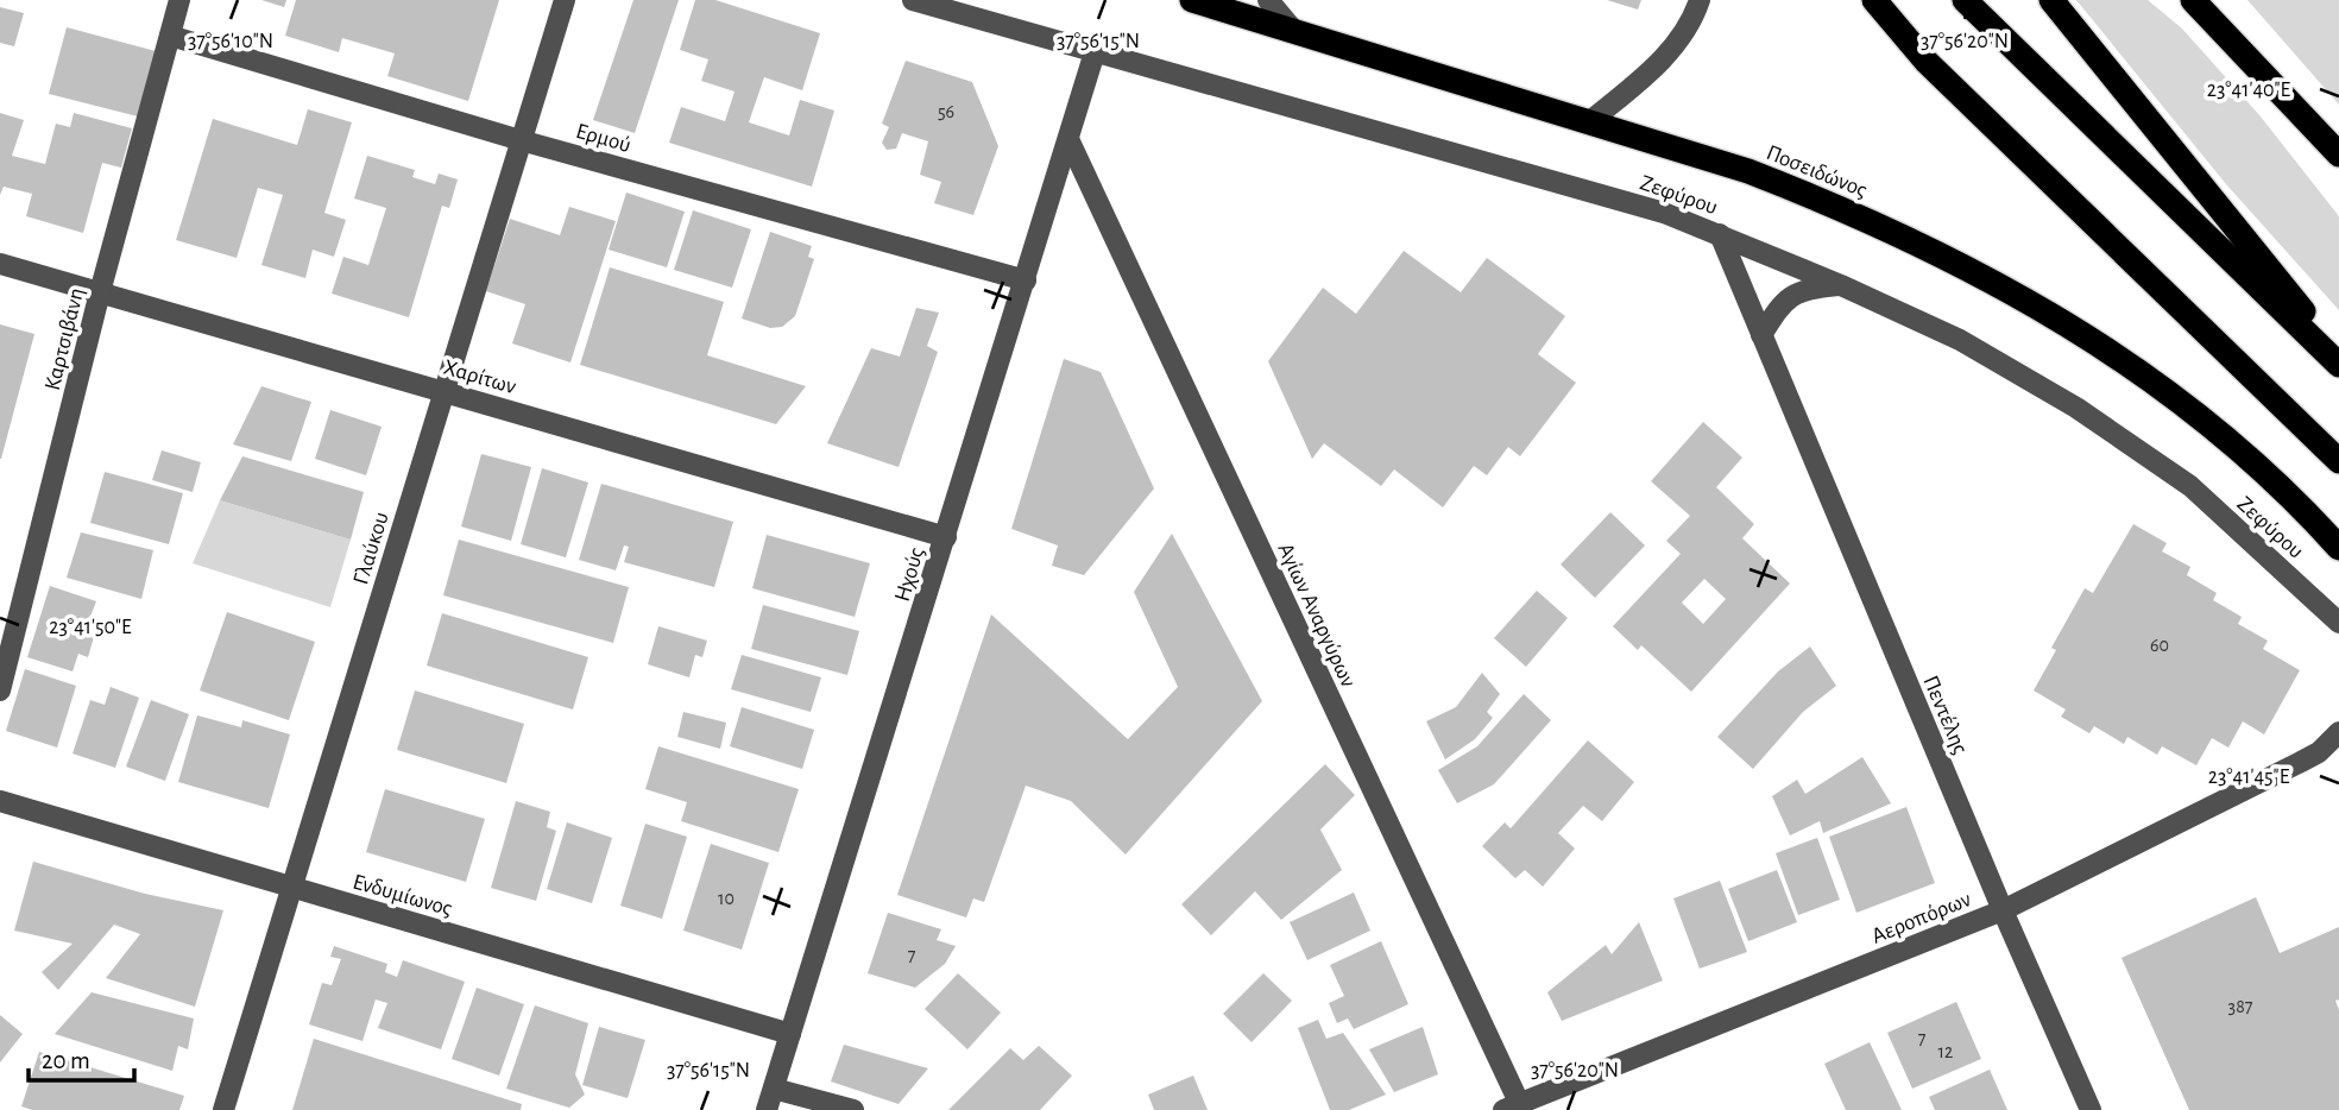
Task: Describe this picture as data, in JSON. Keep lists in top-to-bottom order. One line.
{"streets":{"highway":["Ποσειδώνος"],"street":["Ερμού","Ζεφύρου","Καρτσιβάνη","Χαρίτων","Γλαύκου","Ηχούς","Αγίων Αναργύρων","Πεντέλης","Ενδυμίωνος","Αεροπόρων"]},"crossings":[["Ερμού","Καρτσιβάνη"],["Ερμού","Γλαύκου"],["Ερμού","Ηχούς"],["Ζεφύρου","Ηχούς"],["Ζεφύρου","Πεντέλης"],["Καρτσιβάνη","Χαρίτων"],["Χαρίτων","Γλαύκου"],["Χαρίτων","Ηχούς"],["Γλαύκου","Ενδυμίωνος"],["Ηχούς","Αγίων Αναργύρων"],["Ηχούς","Ενδυμίωνος"],["Αγίων Αναργύρων","Αεροπόρων"],["Πεντέλης","Αεροπόρων"]],"house_numbers":["56","60","10","7","387","7","12"],"scale_bar":"20 m","coordinates":["37°56'10\"N","37°56'15\"N","37°56'20\"N","23°41'40\"E","23°41'50\"E","23°41'45\"E"]}
